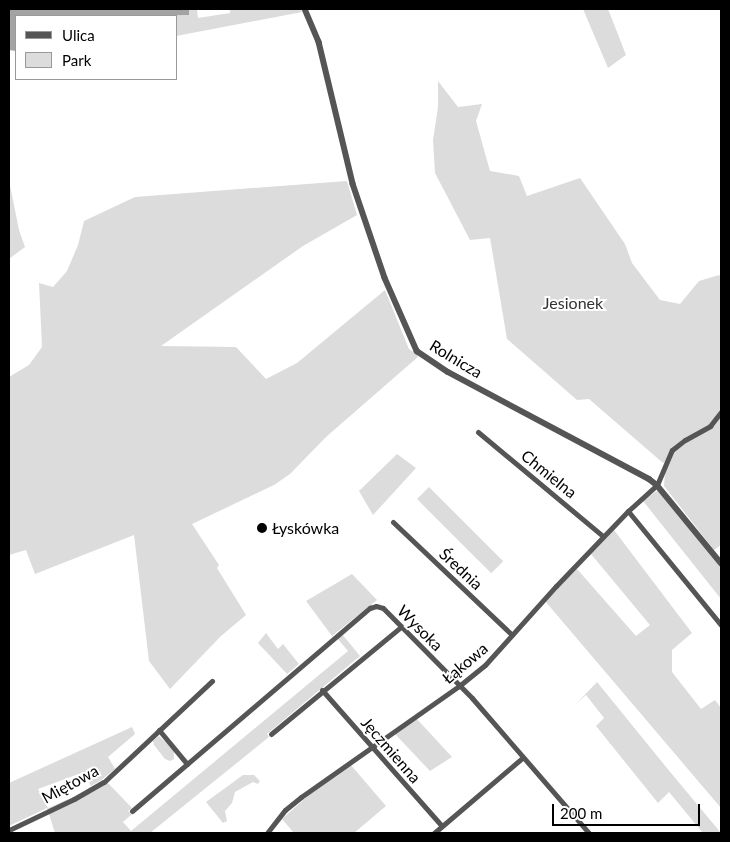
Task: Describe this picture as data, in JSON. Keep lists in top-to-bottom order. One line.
{"streets":{"street":["Rolnicza","Chmielna","Średnia","Wysoka","Łąkowa","Jęczmienna","Miętowa"]},"crossings":[["Rolnicza","Łąkowa"],["Chmielna","Łąkowa"],["Średnia","Łąkowa"],["Wysoka","Łąkowa"],["Łąkowa","Jęczmienna"]],"parks":["Jesionek"],"places":["Łyskówka"],"legend":["Ulica","Park"],"scale_bar":"200 m"}
